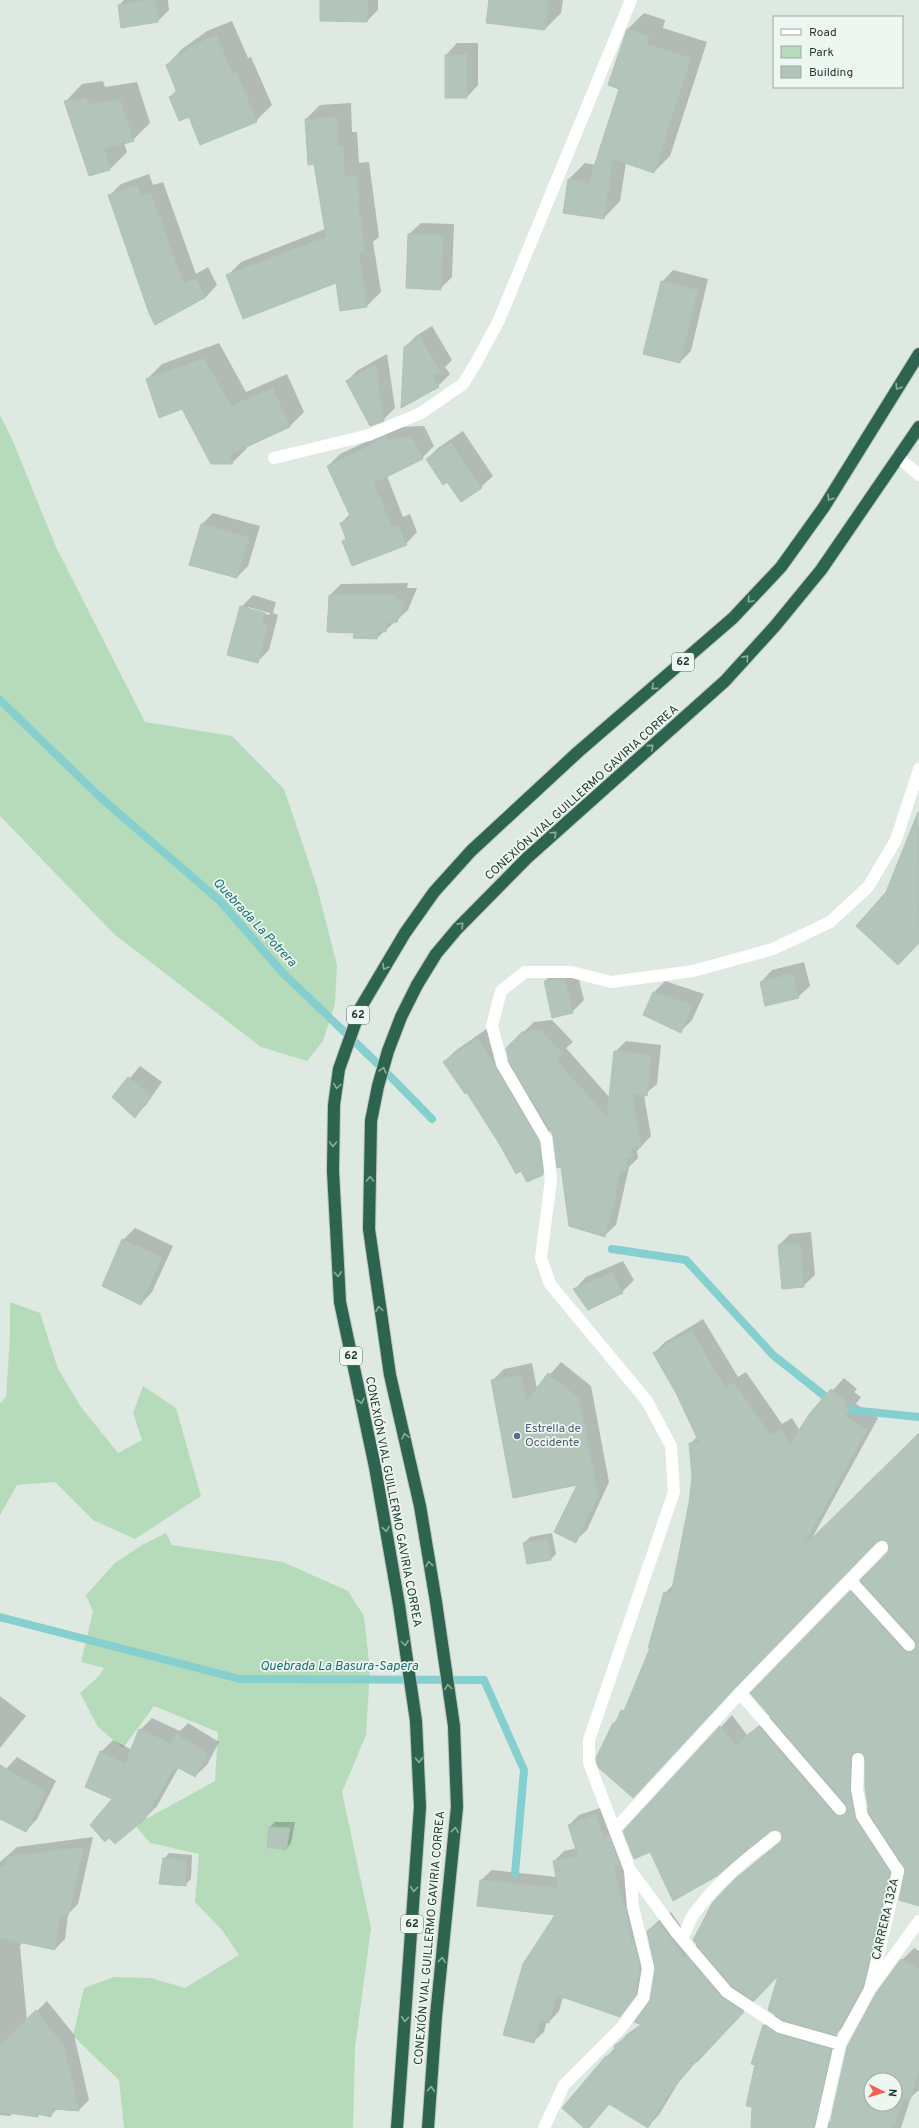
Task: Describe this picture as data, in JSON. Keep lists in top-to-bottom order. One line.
{"streets":{"highway":["62","CONEXIÓN VIAL GUILLERMO GAVIRIA CORREA"],"street":["CARRERA 132A"]},"water":["Quebrada La Potrera","Quebrada La Basura-Sapera"],"places":["Estrella de Occidente"],"legend":["Road","Park","Building"],"north":"right"}
